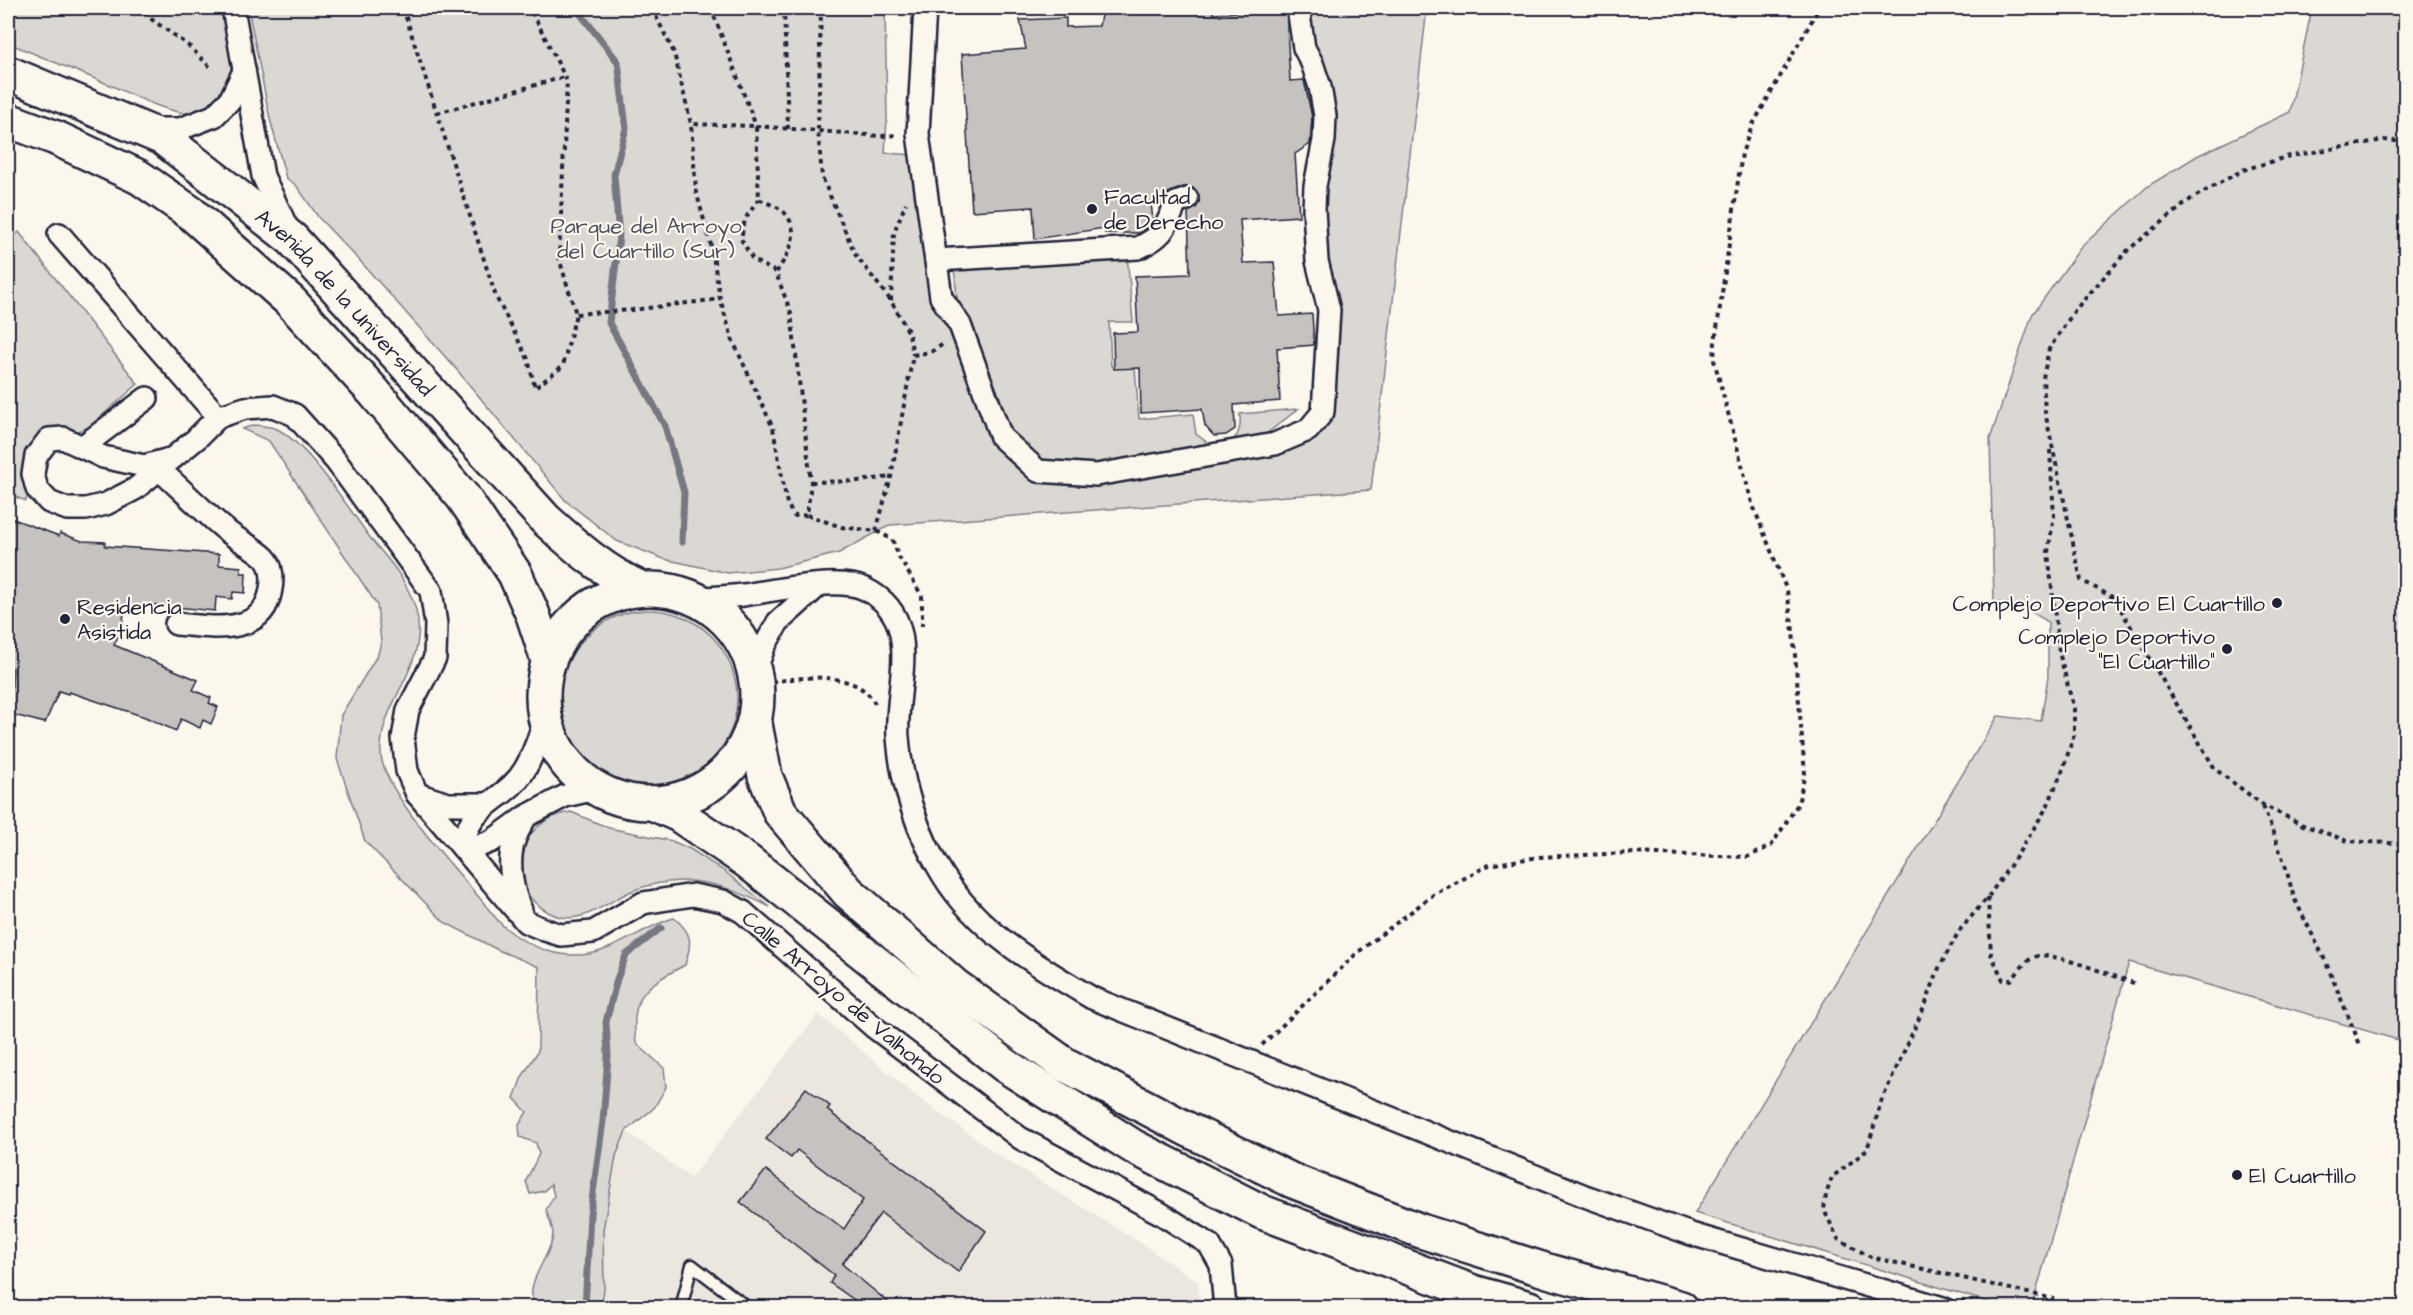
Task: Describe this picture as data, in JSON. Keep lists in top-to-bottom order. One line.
{"streets":{"highway":["Avenida de la Universidad"],"street":["Calle Arroyo de Valhondo"]},"parks":["Parque del Arroyo del Cuartillo (Sur)"],"places":["Facultad de Derecho","Complejo Deportivo El Cuartillo","Residencia Asistida","Complejo Deportivo \"El Cuartillo\"","El Cuartillo"]}
